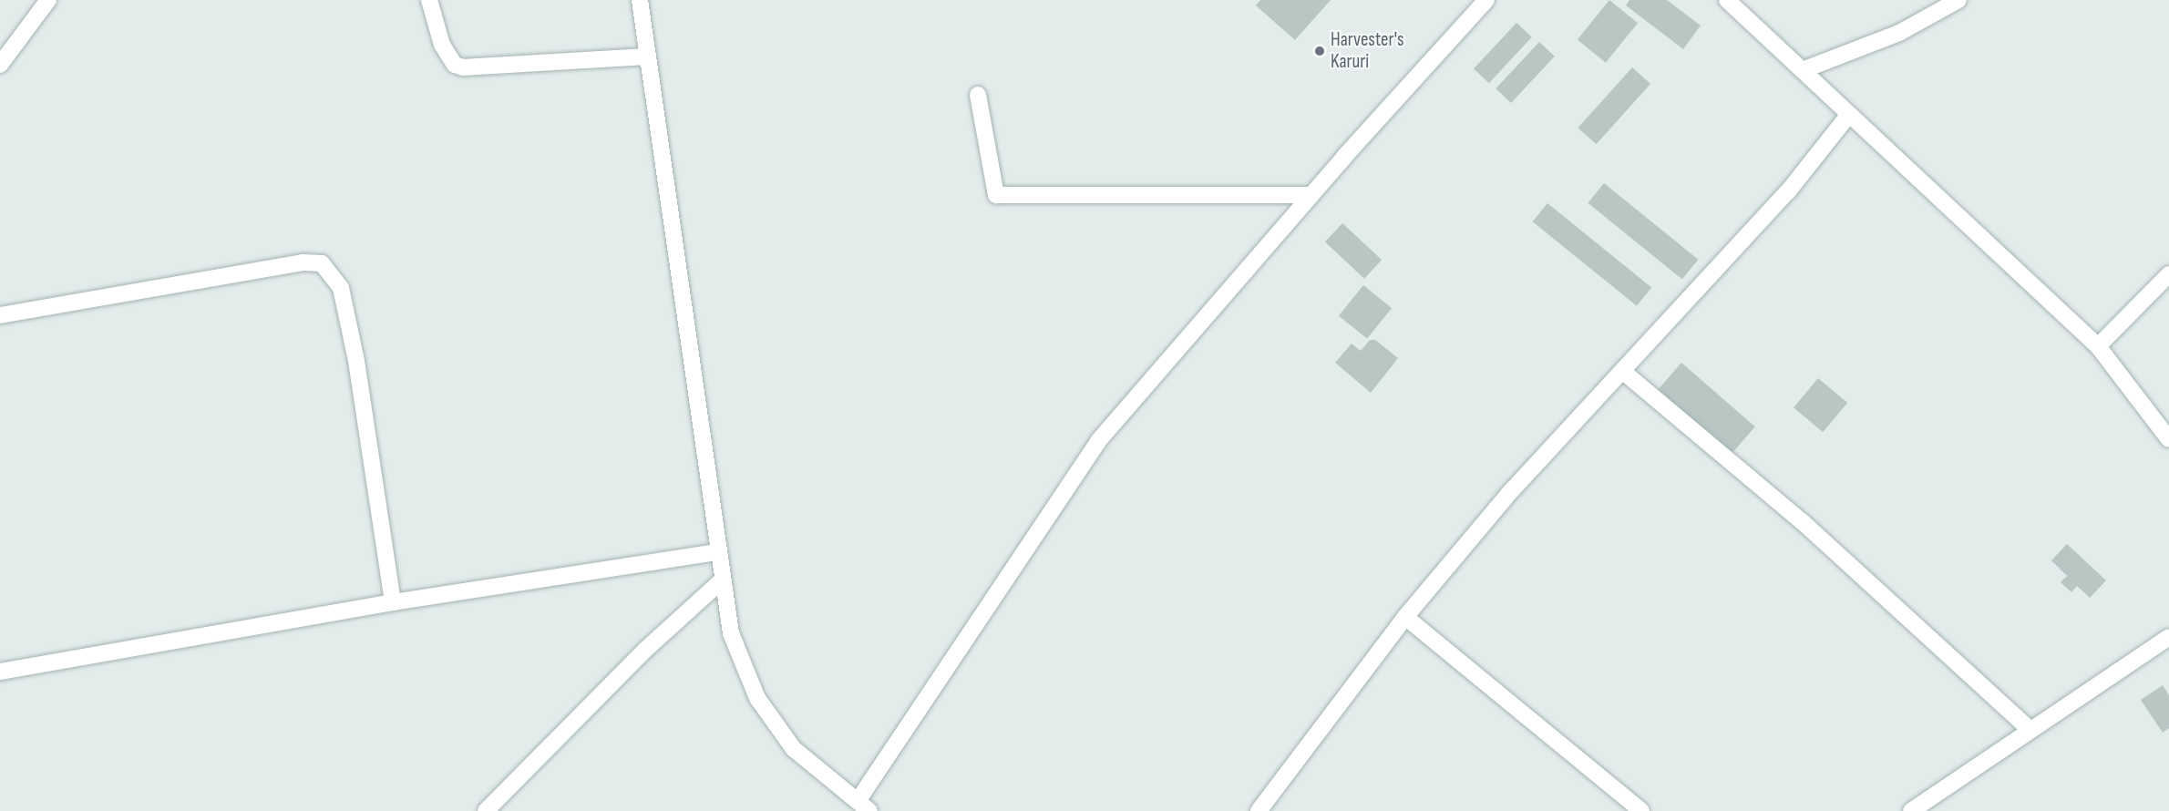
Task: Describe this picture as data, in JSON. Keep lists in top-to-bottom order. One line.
{"places":["Harvester's Karuri"]}
